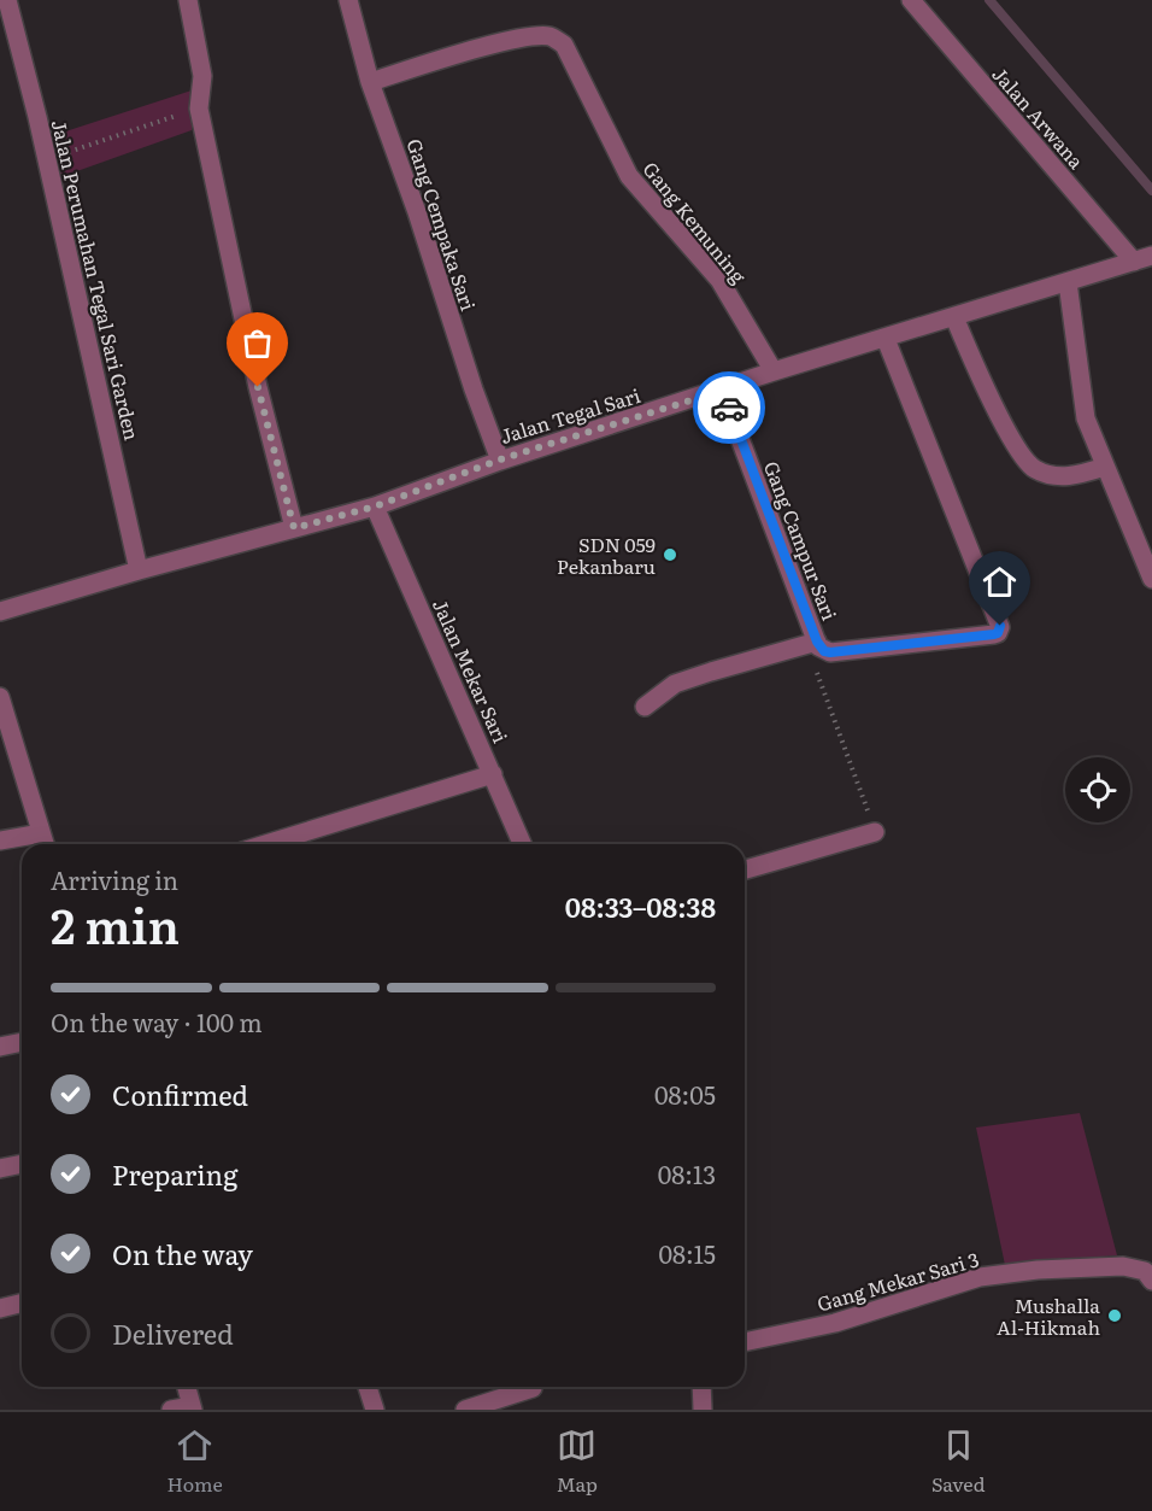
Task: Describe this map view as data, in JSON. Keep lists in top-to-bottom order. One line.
{"streets":{"street":["Jalan Arwana","Gang Kemuning","Gang Cempaka Sari","Jalan Perumahan Tegal Sari Garden","Jalan Tegal Sari","Gang Campur Sari","Jalan Mekar Sari","Gang Mekar Sari 3"]},"crossings":[["Jalan Arwana","Jalan Tegal Sari"],["Gang Kemuning","Gang Cempaka Sari"],["Gang Kemuning","Jalan Tegal Sari"],["Gang Cempaka Sari","Jalan Tegal Sari"],["Jalan Perumahan Tegal Sari Garden","Jalan Tegal Sari"],["Jalan Tegal Sari","Gang Campur Sari"],["Jalan Tegal Sari","Jalan Mekar Sari"]],"places":["SDN 059 Pekanbaru","Mushalla Al-Hikmah"],"page":{"heading":["2 min","Arriving in","08:33–08:38"],"bar":"On the way · 100 m","list":[["Confirmed","08:05"],["Preparing","08:13"],["On the way","08:15"],"Delivered"],"tabs":["Home","Map","Saved"]}}
